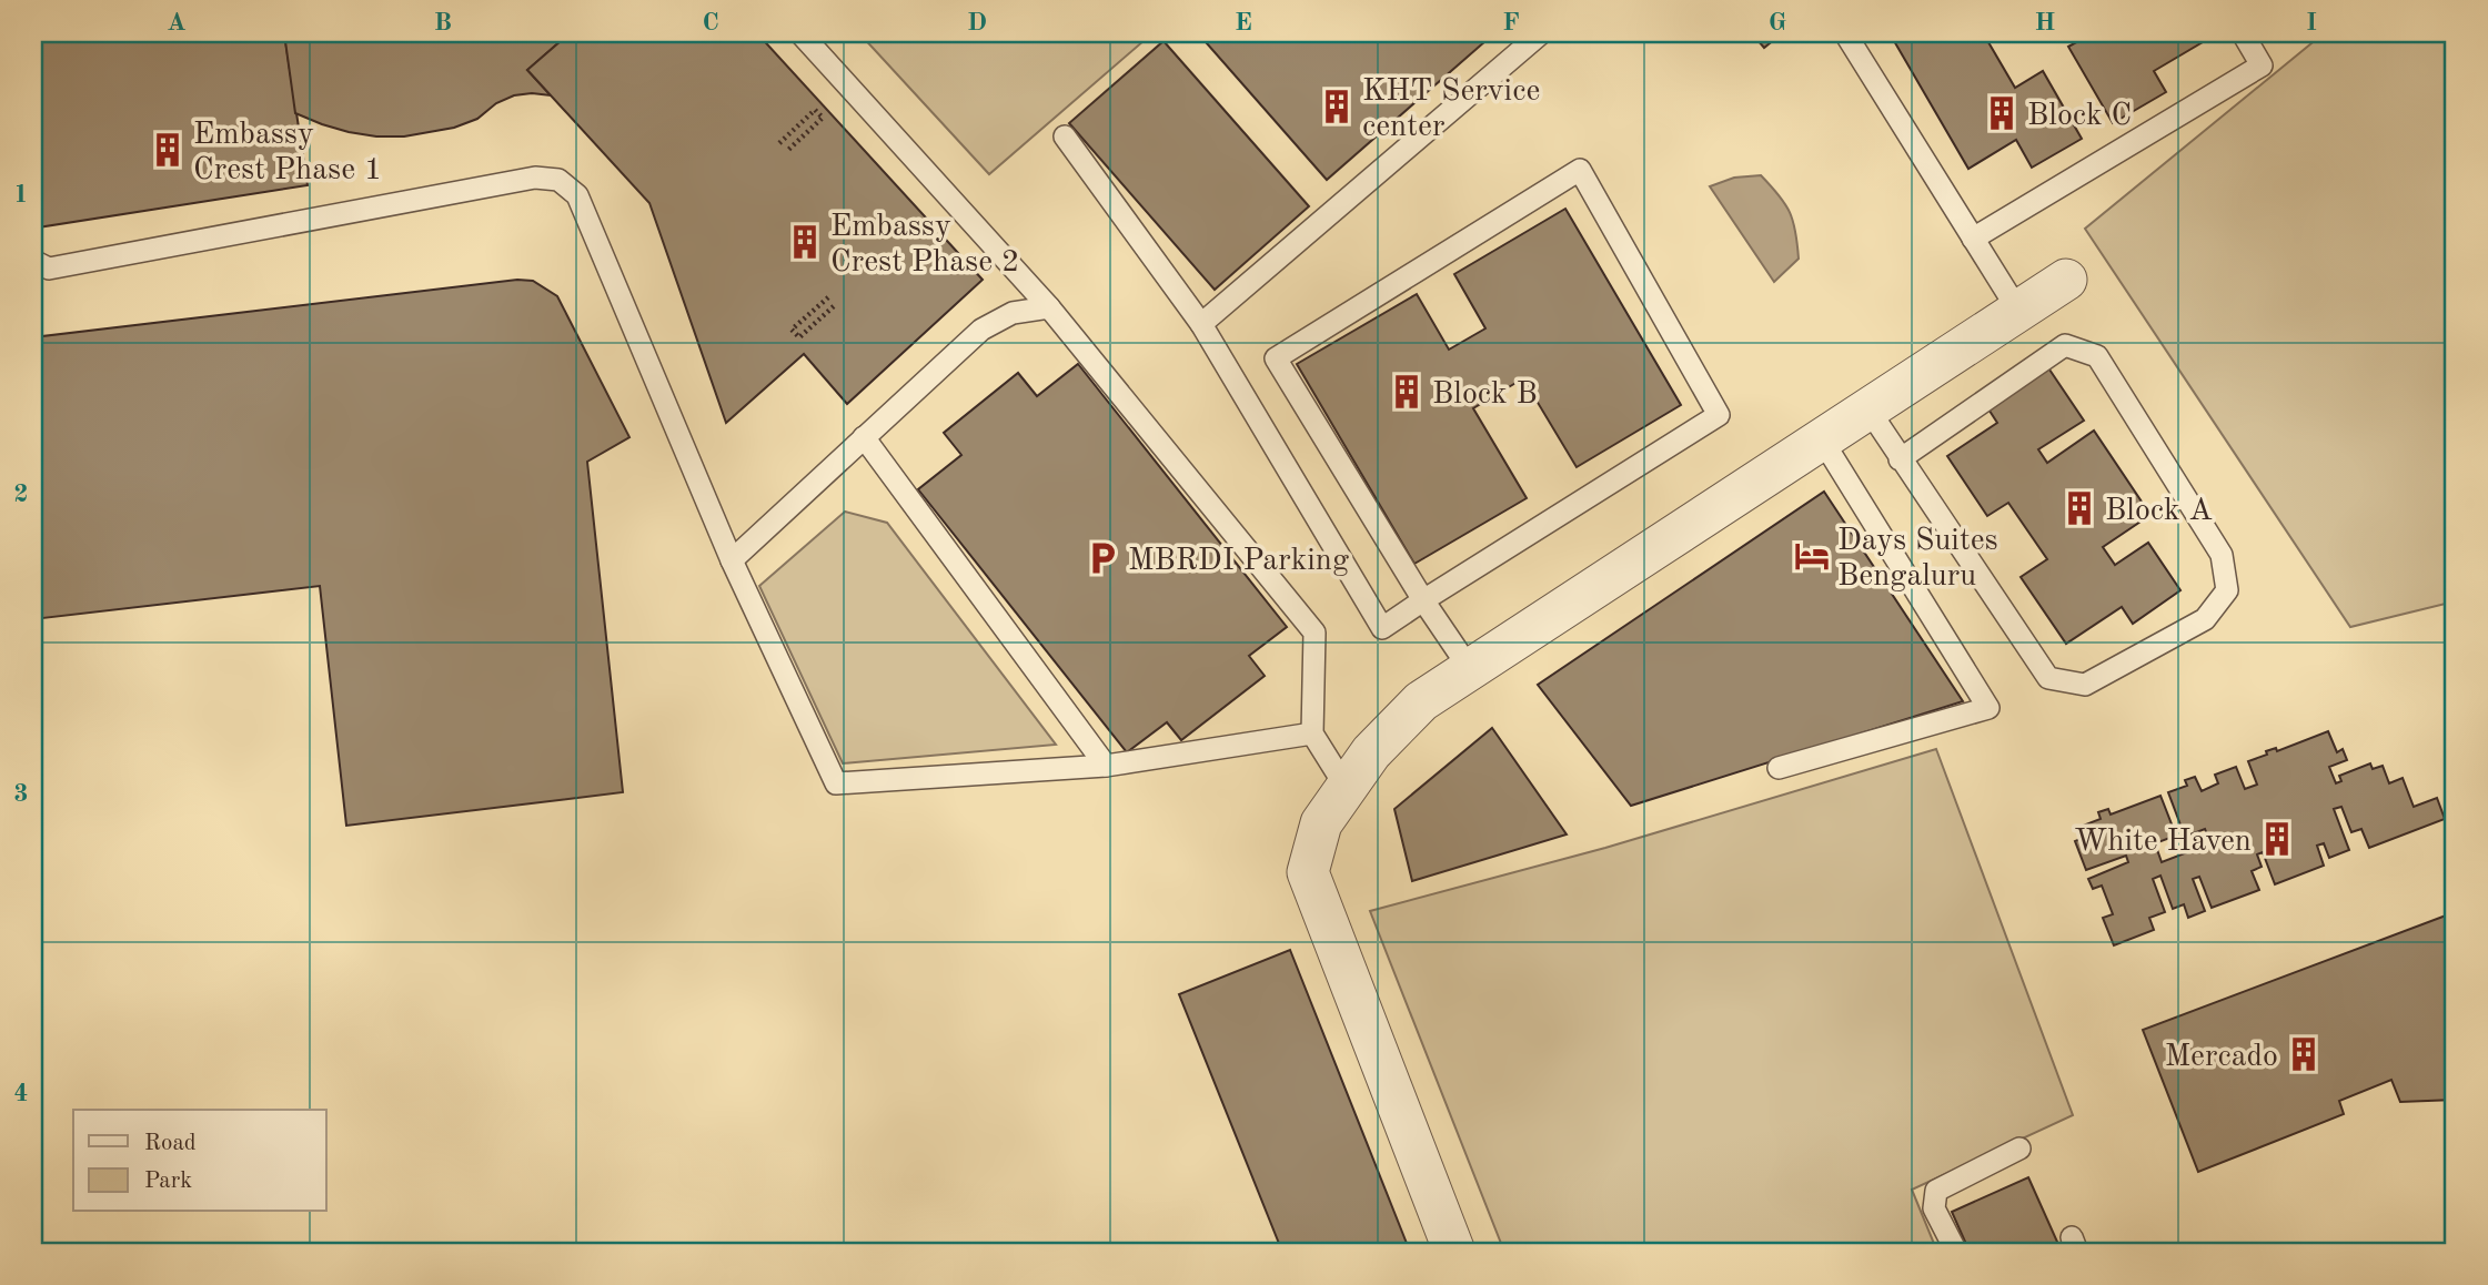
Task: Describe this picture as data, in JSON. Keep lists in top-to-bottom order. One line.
{"places":{"building":["KHT Service center","Block C","Embassy Crest Phase 1","Embassy Crest Phase 2","Block B","Block A","White Haven","Mercado"],"hotel":["Days Suites Bengaluru"],"parking":["MBRDI Parking"]},"legend":["Road","Park"],"grid":{"columns":["A","B","C","D","E","F","G","H","I"],"rows":["1","2","3","4"]}}
